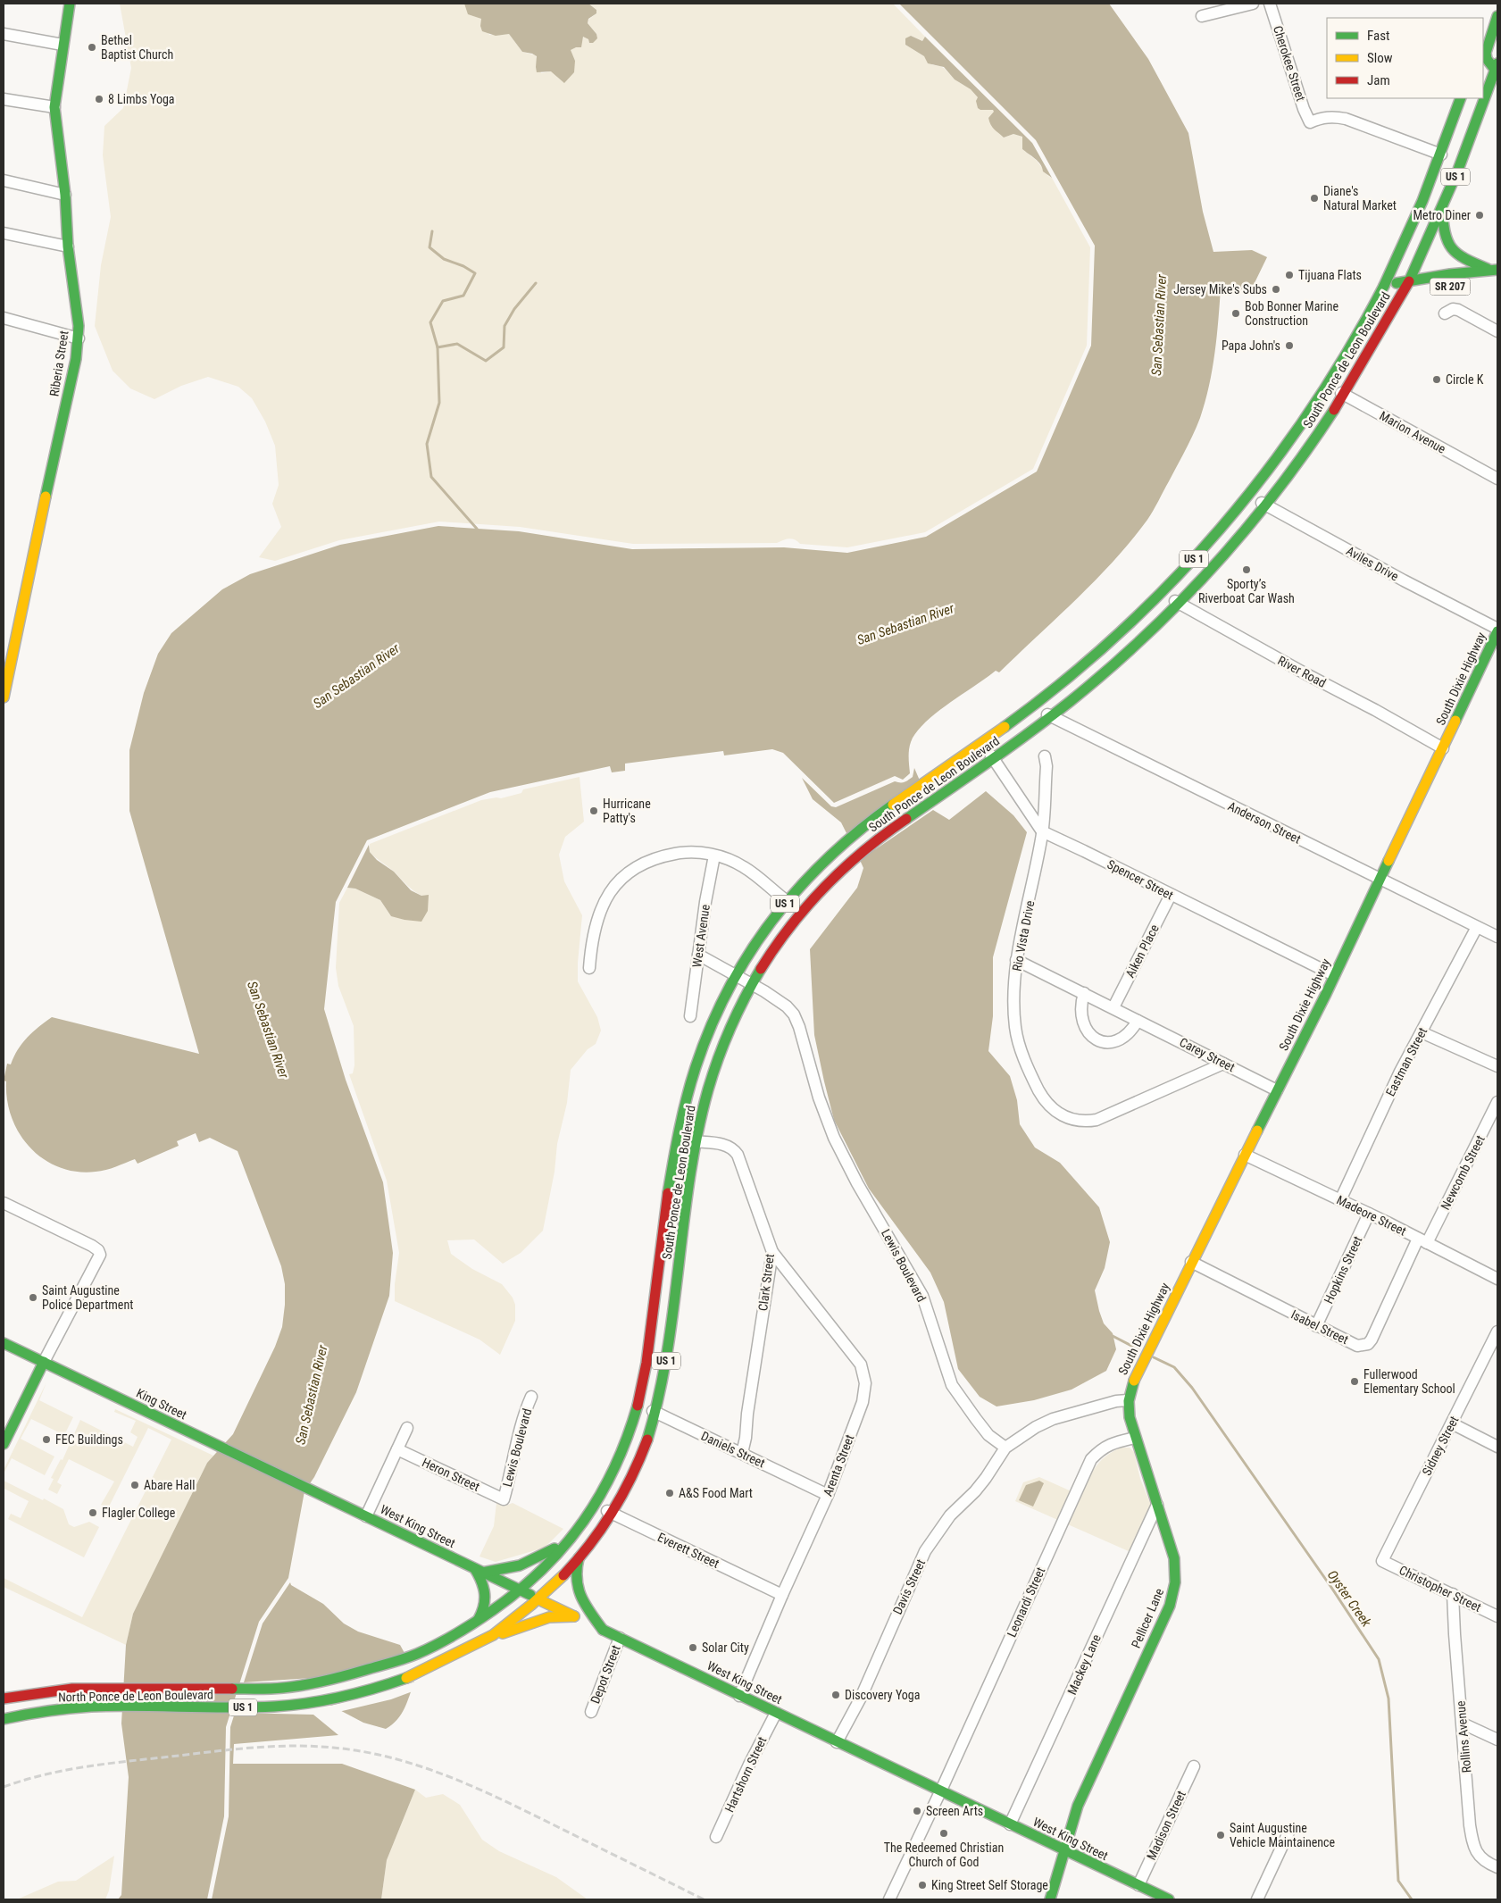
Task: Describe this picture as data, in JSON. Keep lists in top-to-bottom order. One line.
{"streets":{"main road":["US 1","SR 207","South Ponce de Leon Boulevard","Riberia Street","South Dixie Highway","King Street","West King Street","Pellicer Lane","North Ponce de Leon Boulevard"],"street":["Cherokee Street","Marion Avenue","Aviles Drive","River Road","Anderson Street","Spencer Street","West Avenue","Rio Vista Drive","Aiken Place","Carey Street","Eastman Street","Newcomb Street","Madeore Street","Lewis Boulevard","Hopkins Street","Clark Street","Isabel Street","Sidney Street","Daniels Street","Arenta Street","Heron Street","Everett Street","Davis Street","Christopher Street","Leonardi Street","Mackey Lane","Depot Street","Rollins Avenue","Hartshorn Street","Madison Street"]},"crossings":[["Cherokee Street","South Ponce de Leon Boulevard"],["SR 207","South Ponce de Leon Boulevard"],["South Ponce de Leon Boulevard","Marion Avenue"],["South Ponce de Leon Boulevard","Aviles Drive"],["South Ponce de Leon Boulevard","River Road"],["South Ponce de Leon Boulevard","Anderson Street"],["South Ponce de Leon Boulevard","Lewis Boulevard"],["South Ponce de Leon Boulevard","Clark Street"],["South Ponce de Leon Boulevard","Daniels Street"],["South Ponce de Leon Boulevard","West King Street"],["South Ponce de Leon Boulevard","Everett Street"],["South Ponce de Leon Boulevard","North Ponce de Leon Boulevard"],["Aviles Drive","South Dixie Highway"],["River Road","South Dixie Highway"],["South Dixie Highway","Anderson Street"],["South Dixie Highway","Spencer Street"],["South Dixie Highway","Carey Street"],["South Dixie Highway","Madeore Street"],["South Dixie Highway","Isabel Street"],["South Dixie Highway","Pellicer Lane"],["Anderson Street","Eastman Street"],["Spencer Street","Rio Vista Drive"],["Spencer Street","Aiken Place"],["West Avenue","Lewis Boulevard"],["Rio Vista Drive","Carey Street"],["Aiken Place","Carey Street"],["Eastman Street","Madeore Street"],["Newcomb Street","Madeore Street"],["Newcomb Street","Isabel Street"],["Madeore Street","Hopkins Street"],["Madeore Street","Isabel Street"],["Lewis Boulevard","Heron Street"],["Lewis Boulevard","Davis Street"],["Hopkins Street","Isabel Street"],["Clark Street","Daniels Street"],["Clark Street","Arenta Street"],["King Street","West King Street"],["Sidney Street","Christopher Street"],["Daniels Street","Arenta Street"],["Arenta Street","West King Street"],["Arenta Street","Everett Street"],["West King Street","Davis Street"],["West King Street","Leonardi Street"],["West King Street","Pellicer Lane"],["West King Street","Mackey Lane"],["West King Street","Depot Street"],["West King Street","North Ponce de Leon Boulevard"],["West King Street","Hartshorn Street"],["West King Street","Madison Street"],["Christopher Street","Rollins Avenue"],["Leonardi Street","Pellicer Lane"],["Pellicer Lane","Mackey Lane"]],"water":["San Sebastian River","Oyster Creek"],"places":["Bethel Baptist Church","8 Limbs Yoga","Diane's Natural Market","Metro Diner","Tijuana Flats","Jersey Mike's Subs","Bob Bonner Marine Construction","Papa John's","Circle K","Sporty’s Riverboat Car Wash","Hurricane Patty's","Saint Augustine Police Department","Fullerwood Elementary School","FEC Buildings","Abare Hall","A&S Food Mart","Flagler College","Solar City","Discovery Yoga","Screen Arts","The Redeemed Christian Church of God","Saint Augustine Vehicle Maintainence","King Street Self Storage"],"legend":["Fast","Slow","Jam"]}
